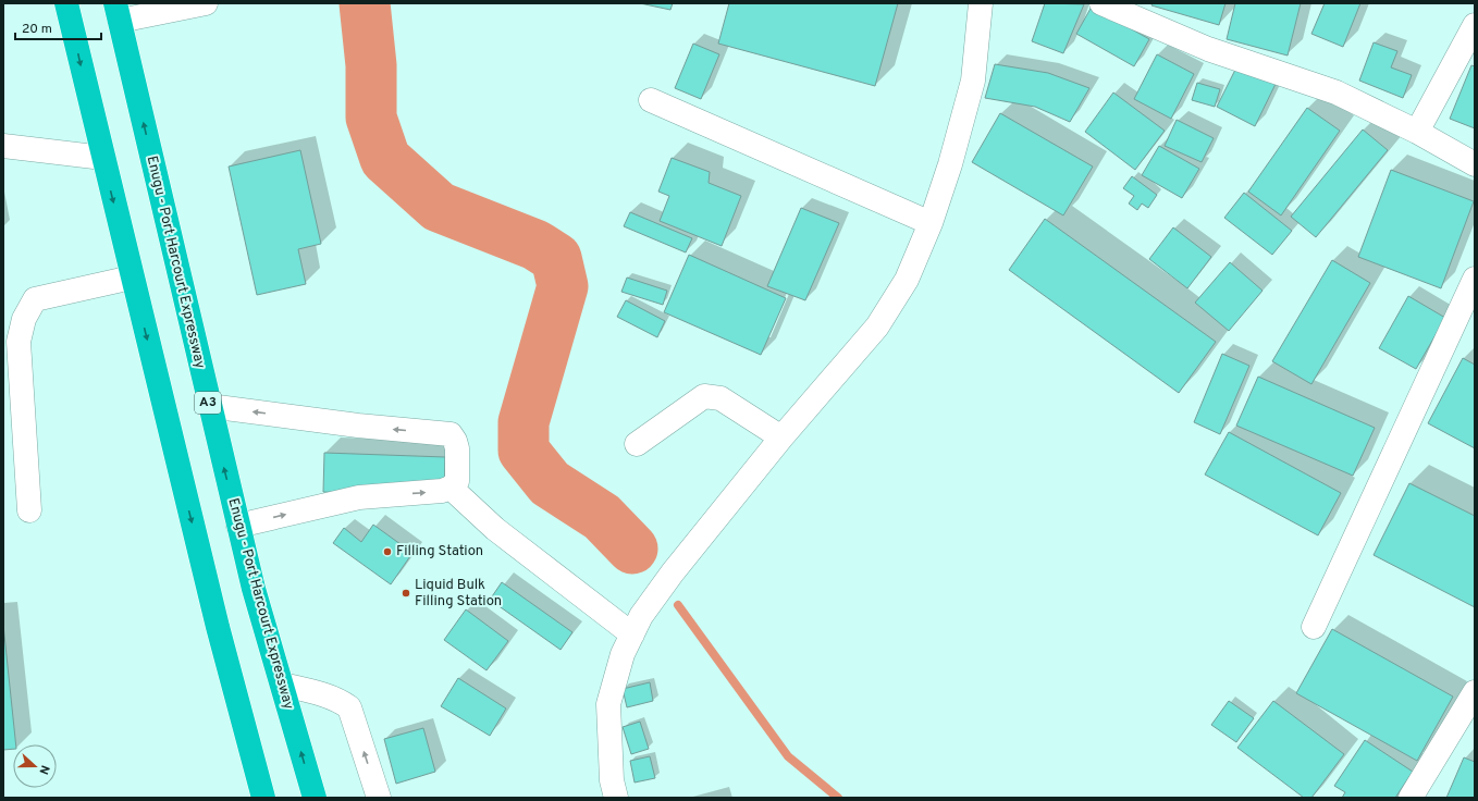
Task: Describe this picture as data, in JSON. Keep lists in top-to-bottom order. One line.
{"streets":{"highway":["Enugu - Port Harcourt Expressway","A3"]},"places":["Filling Station","Liquid Bulk Filling Station"],"scale_bar":"20 m","north":"right"}
